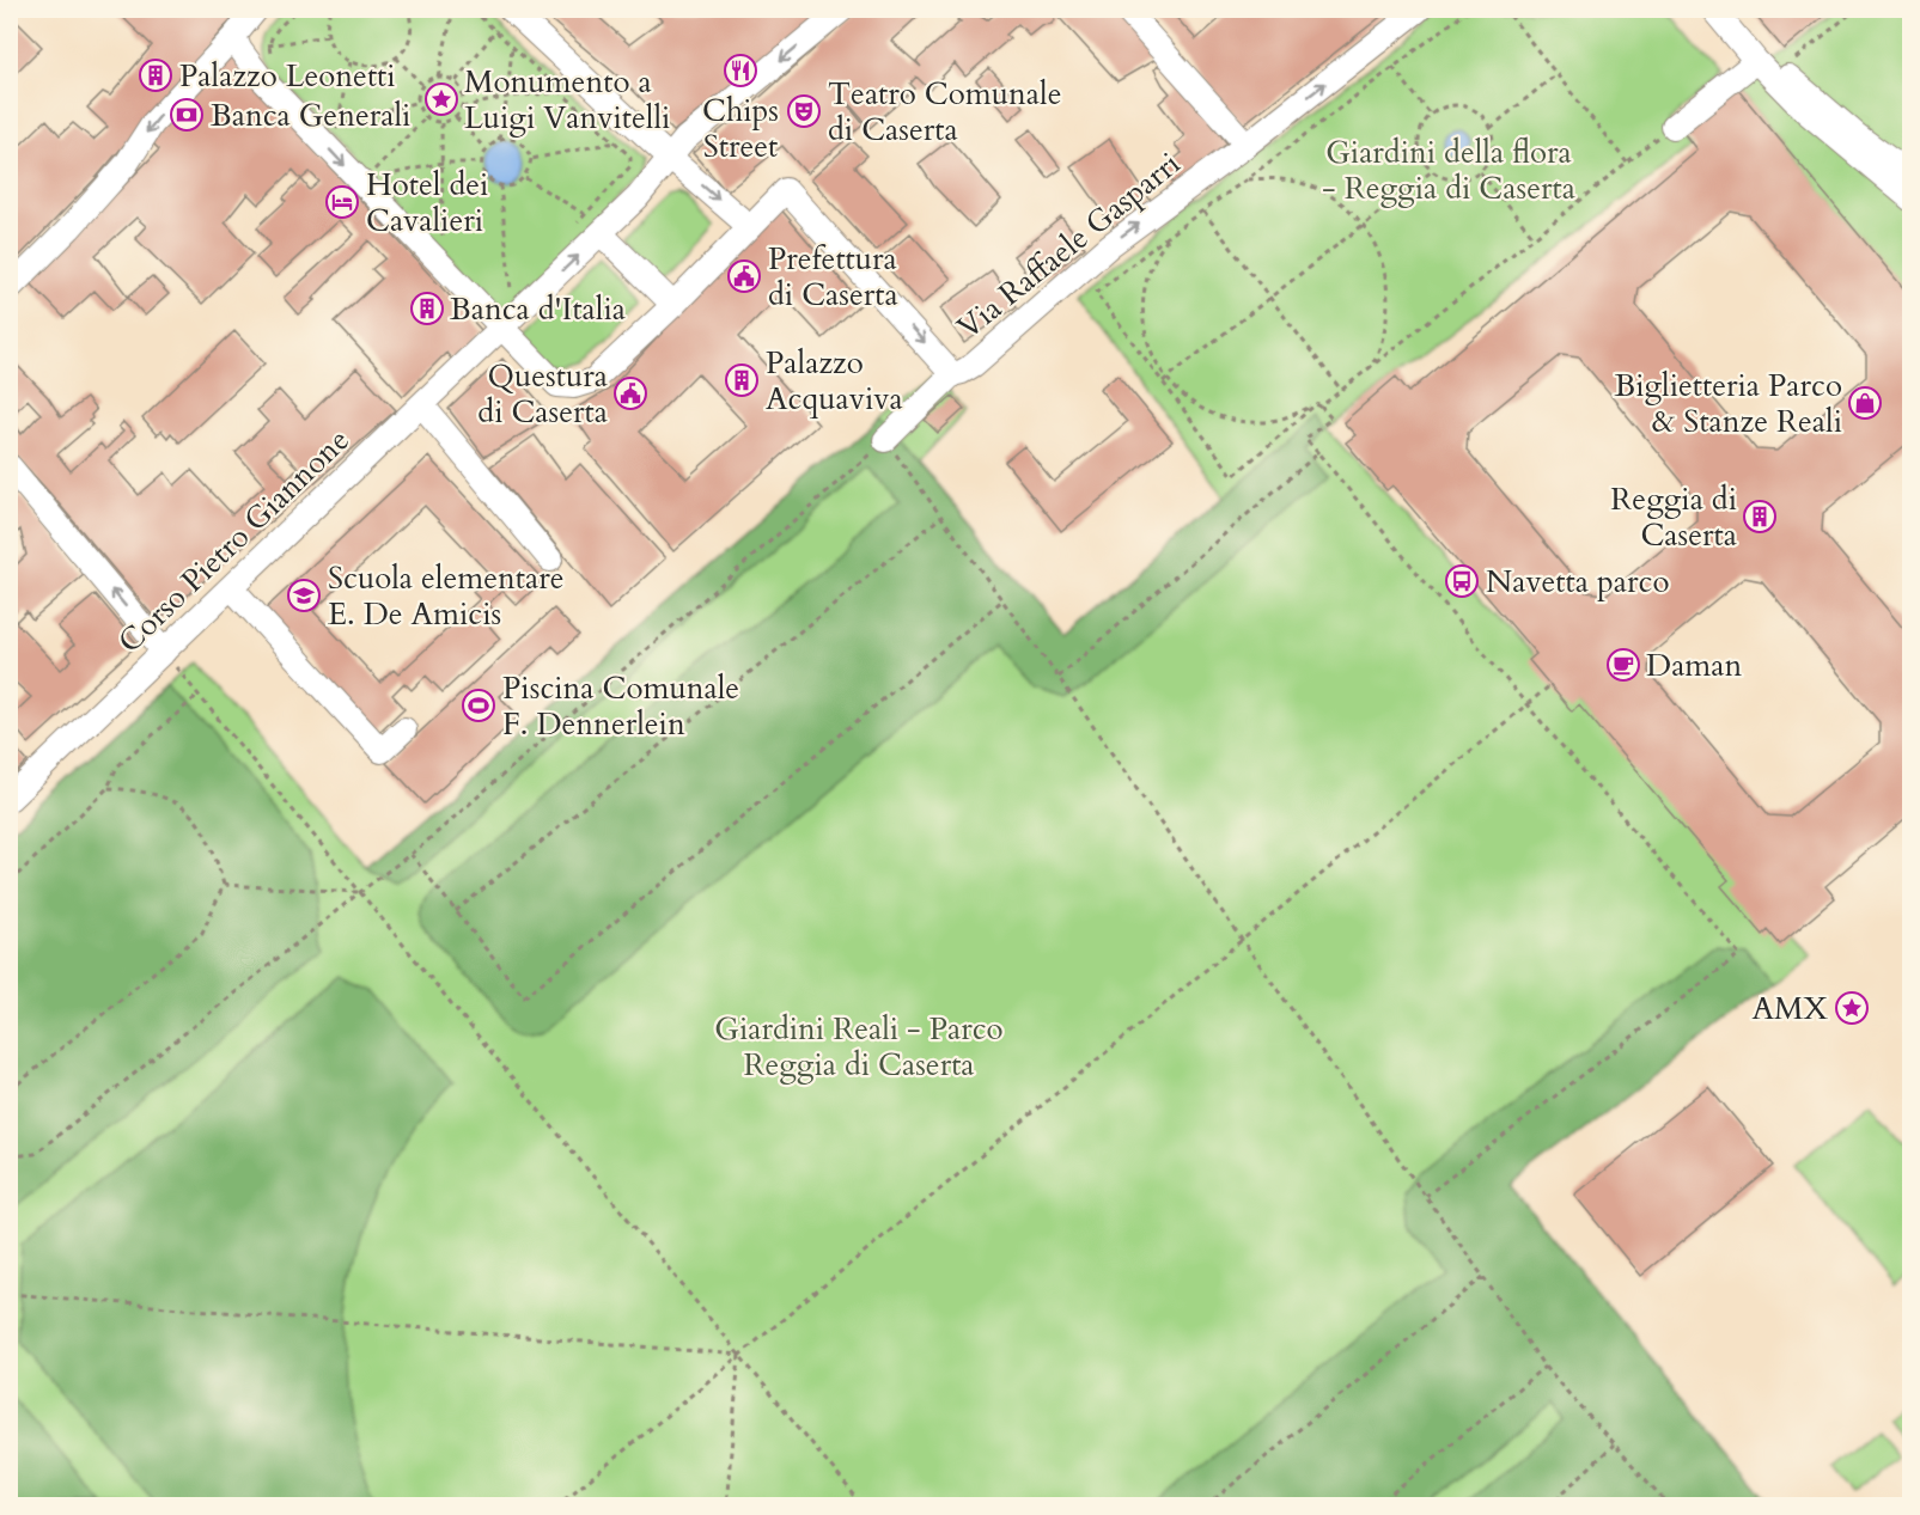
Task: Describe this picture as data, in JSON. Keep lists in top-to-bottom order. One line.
{"streets":{"street":["Via Raffaele Gasparri","Corso Pietro Giannone"]},"parks":["Giardini della flora - Reggia di Caserta","Giardini Reali - Parco Reggia di Caserta"],"places":{"restaurant":["Chips Street"],"building":["Palazzo Leonetti","Banca d'Italia","Palazzo Acquaviva","Reggia di Caserta"],"place":["Monumento a Luigi Vanvitelli","AMX"],"theatre":["Teatro Comunale di Caserta"],"bank":["Banca Generali"],"hotel":["Hotel dei Cavalieri"],"public building":["Prefettura di Caserta","Questura di Caserta"],"shop":["Biglietteria Parco & Stanze Reali"],"bus stop":["Navetta parco"],"school or university":["Scuola elementare E. De Amicis"],"cafe":["Daman"],"sports":["Piscina Comunale F. Dennerlein"]}}
